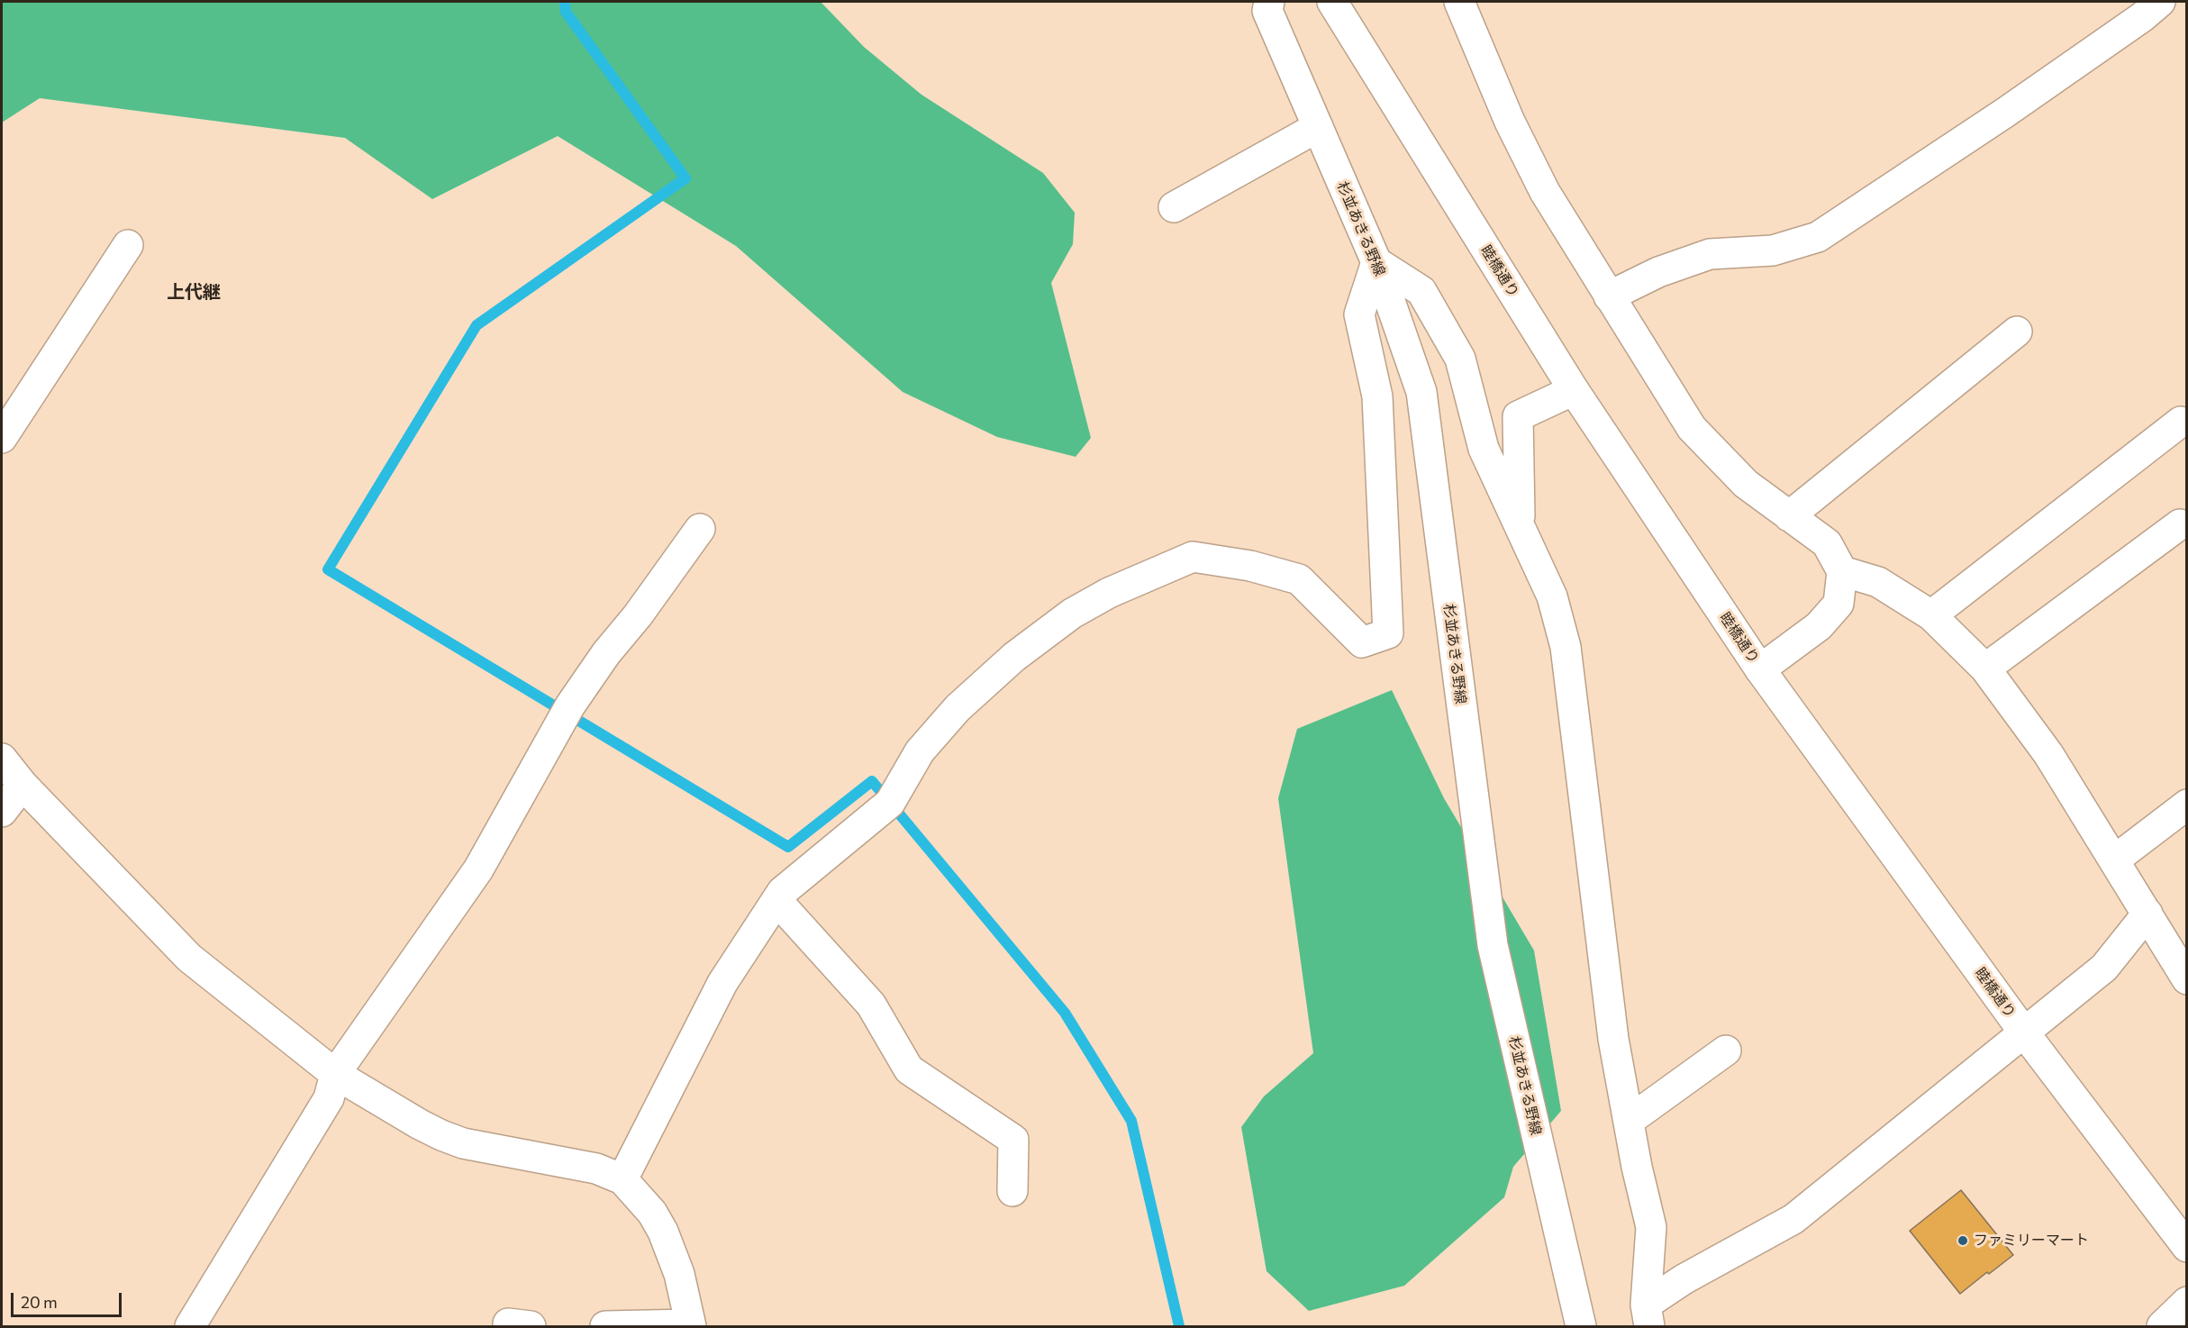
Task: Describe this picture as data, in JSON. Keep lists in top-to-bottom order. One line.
{"streets":{"street":["杉並あきる野線","睦橋通り"]},"districts":["上代継"],"places":["ファミリーマート"],"scale_bar":"20 m"}
